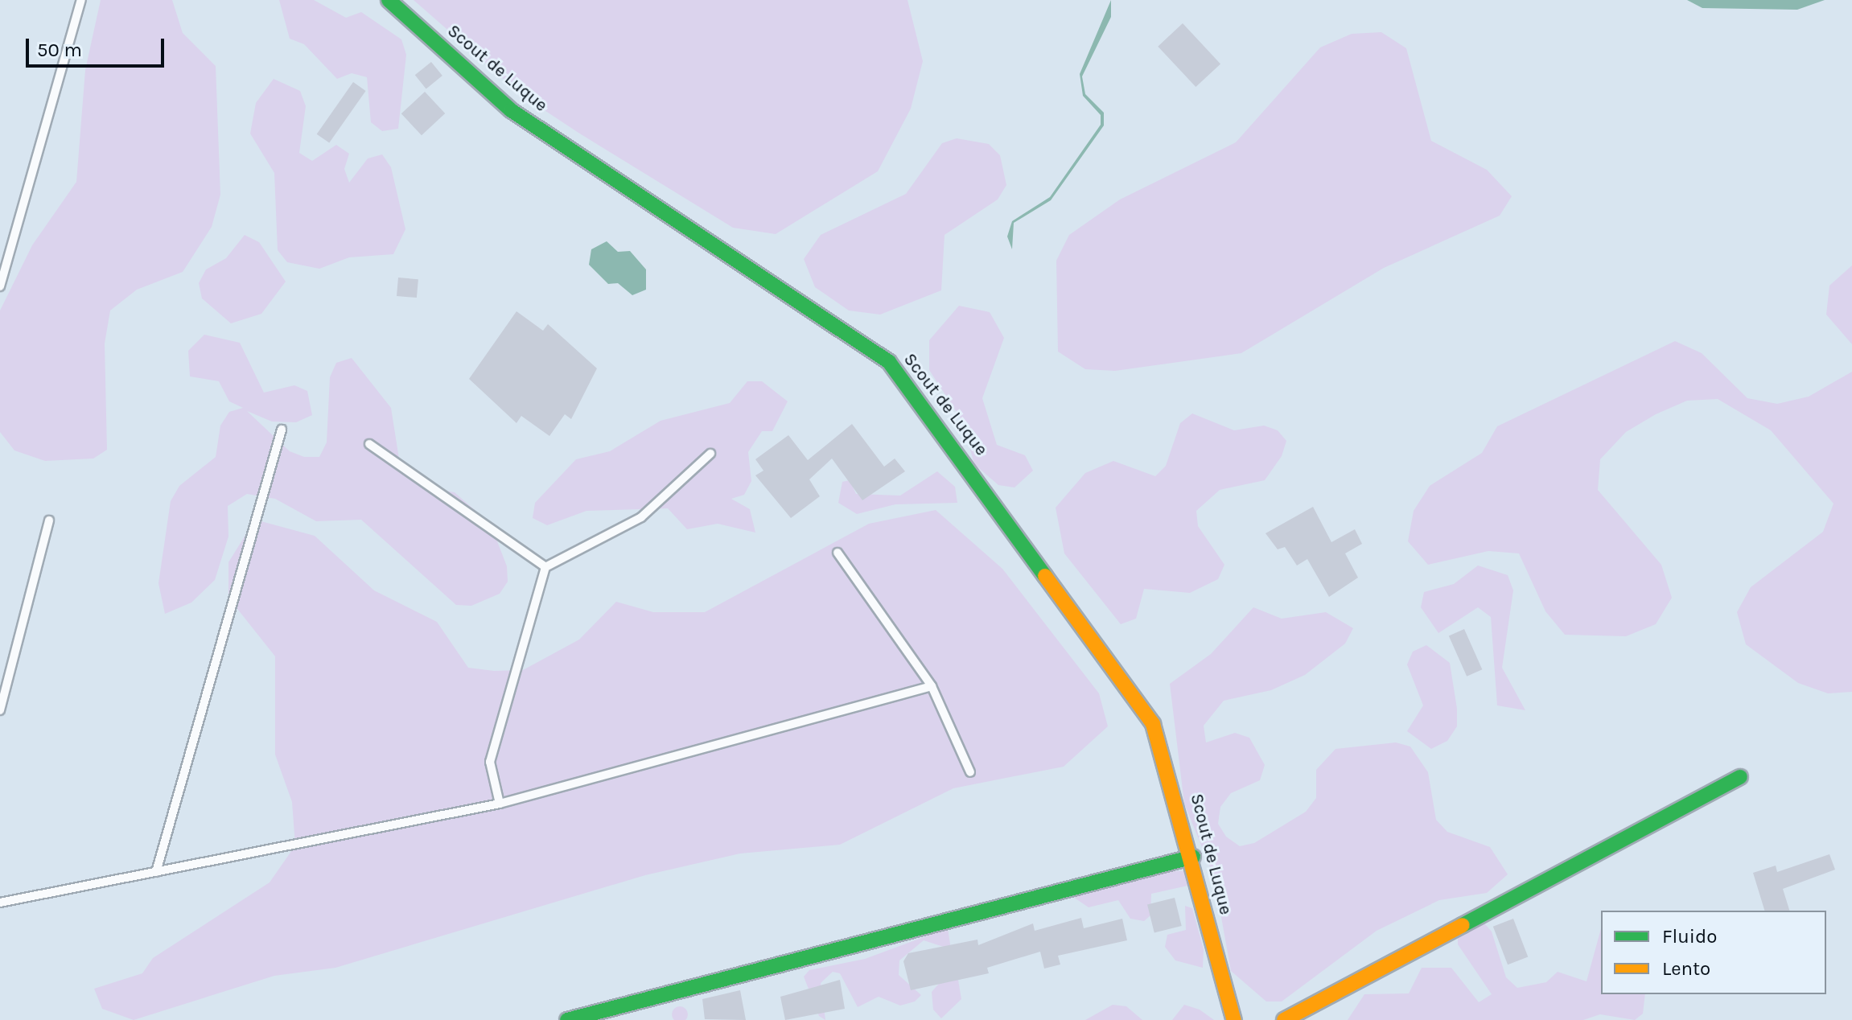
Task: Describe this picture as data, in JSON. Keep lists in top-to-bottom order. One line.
{"streets":{"street":["Scout de Luque"]},"legend":["Fluido","Lento"],"scale_bar":"50 m"}
